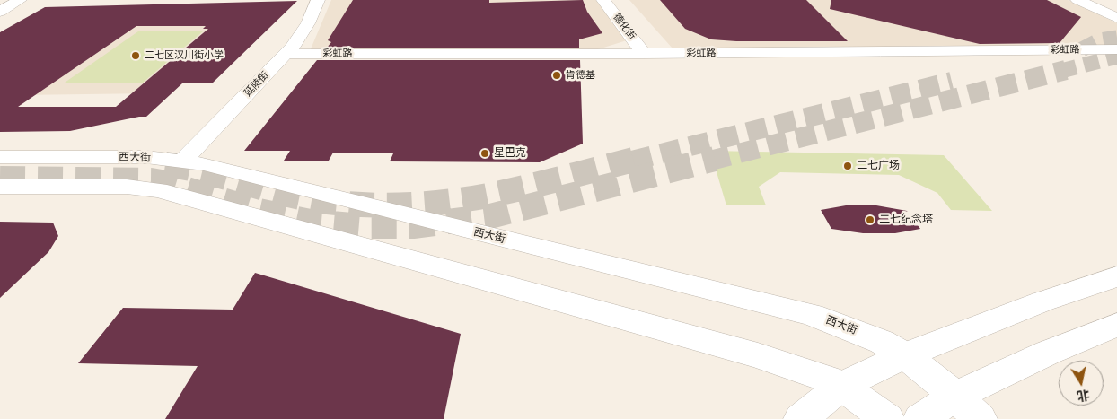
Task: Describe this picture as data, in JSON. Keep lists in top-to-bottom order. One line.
{"streets":{"street":["德化街","彩虹路","延陵街","西大街"]},"crossings":[["德化街","彩虹路"],["彩虹路","延陵街"],["延陵街","西大街"]],"places":["二七区汉川街小学","肯德基","星巴克","二七广场","二七纪念塔"],"north":"bottom"}
